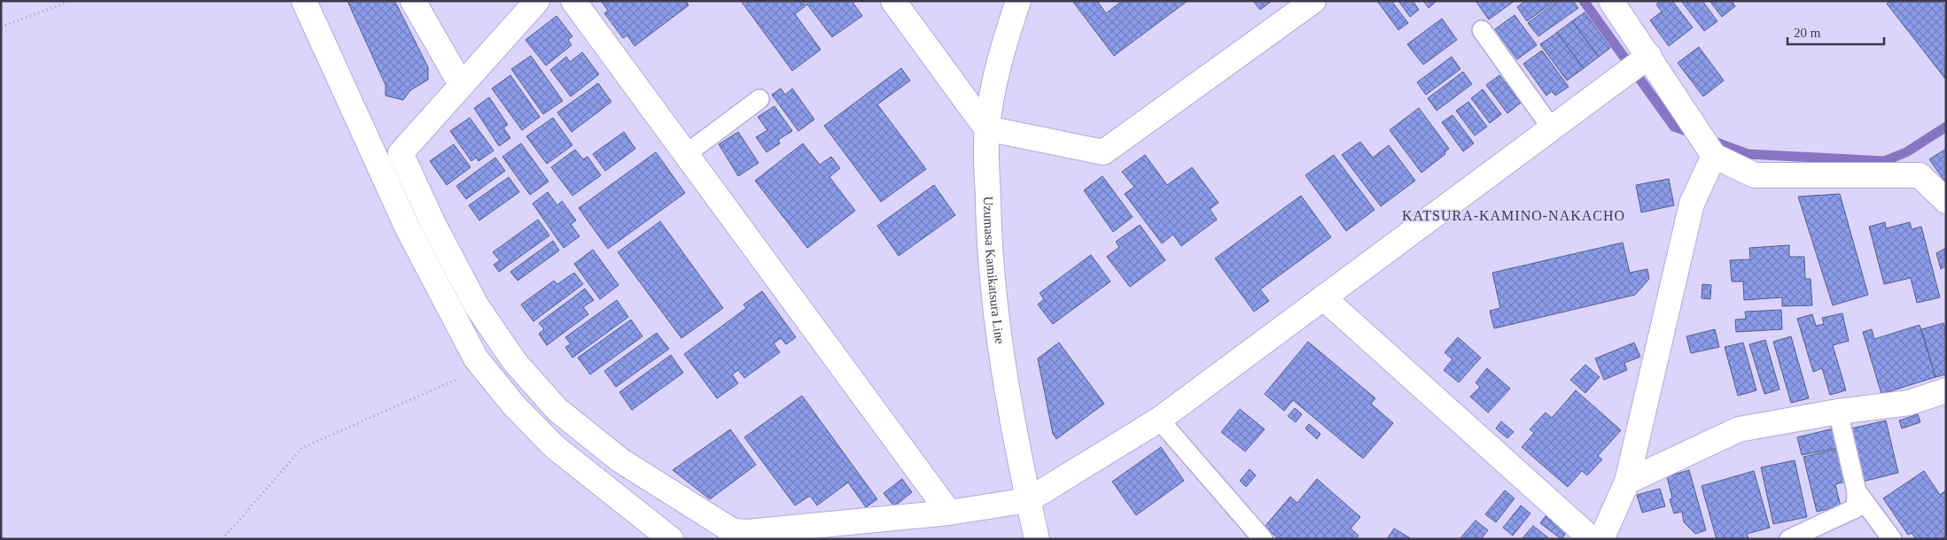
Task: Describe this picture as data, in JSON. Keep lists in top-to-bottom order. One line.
{"streets":{"street":["Uzumasa Kamikatsura Line"]},"districts":["KATSURA-KAMINO-NAKACHO"],"scale_bar":"20 m"}
